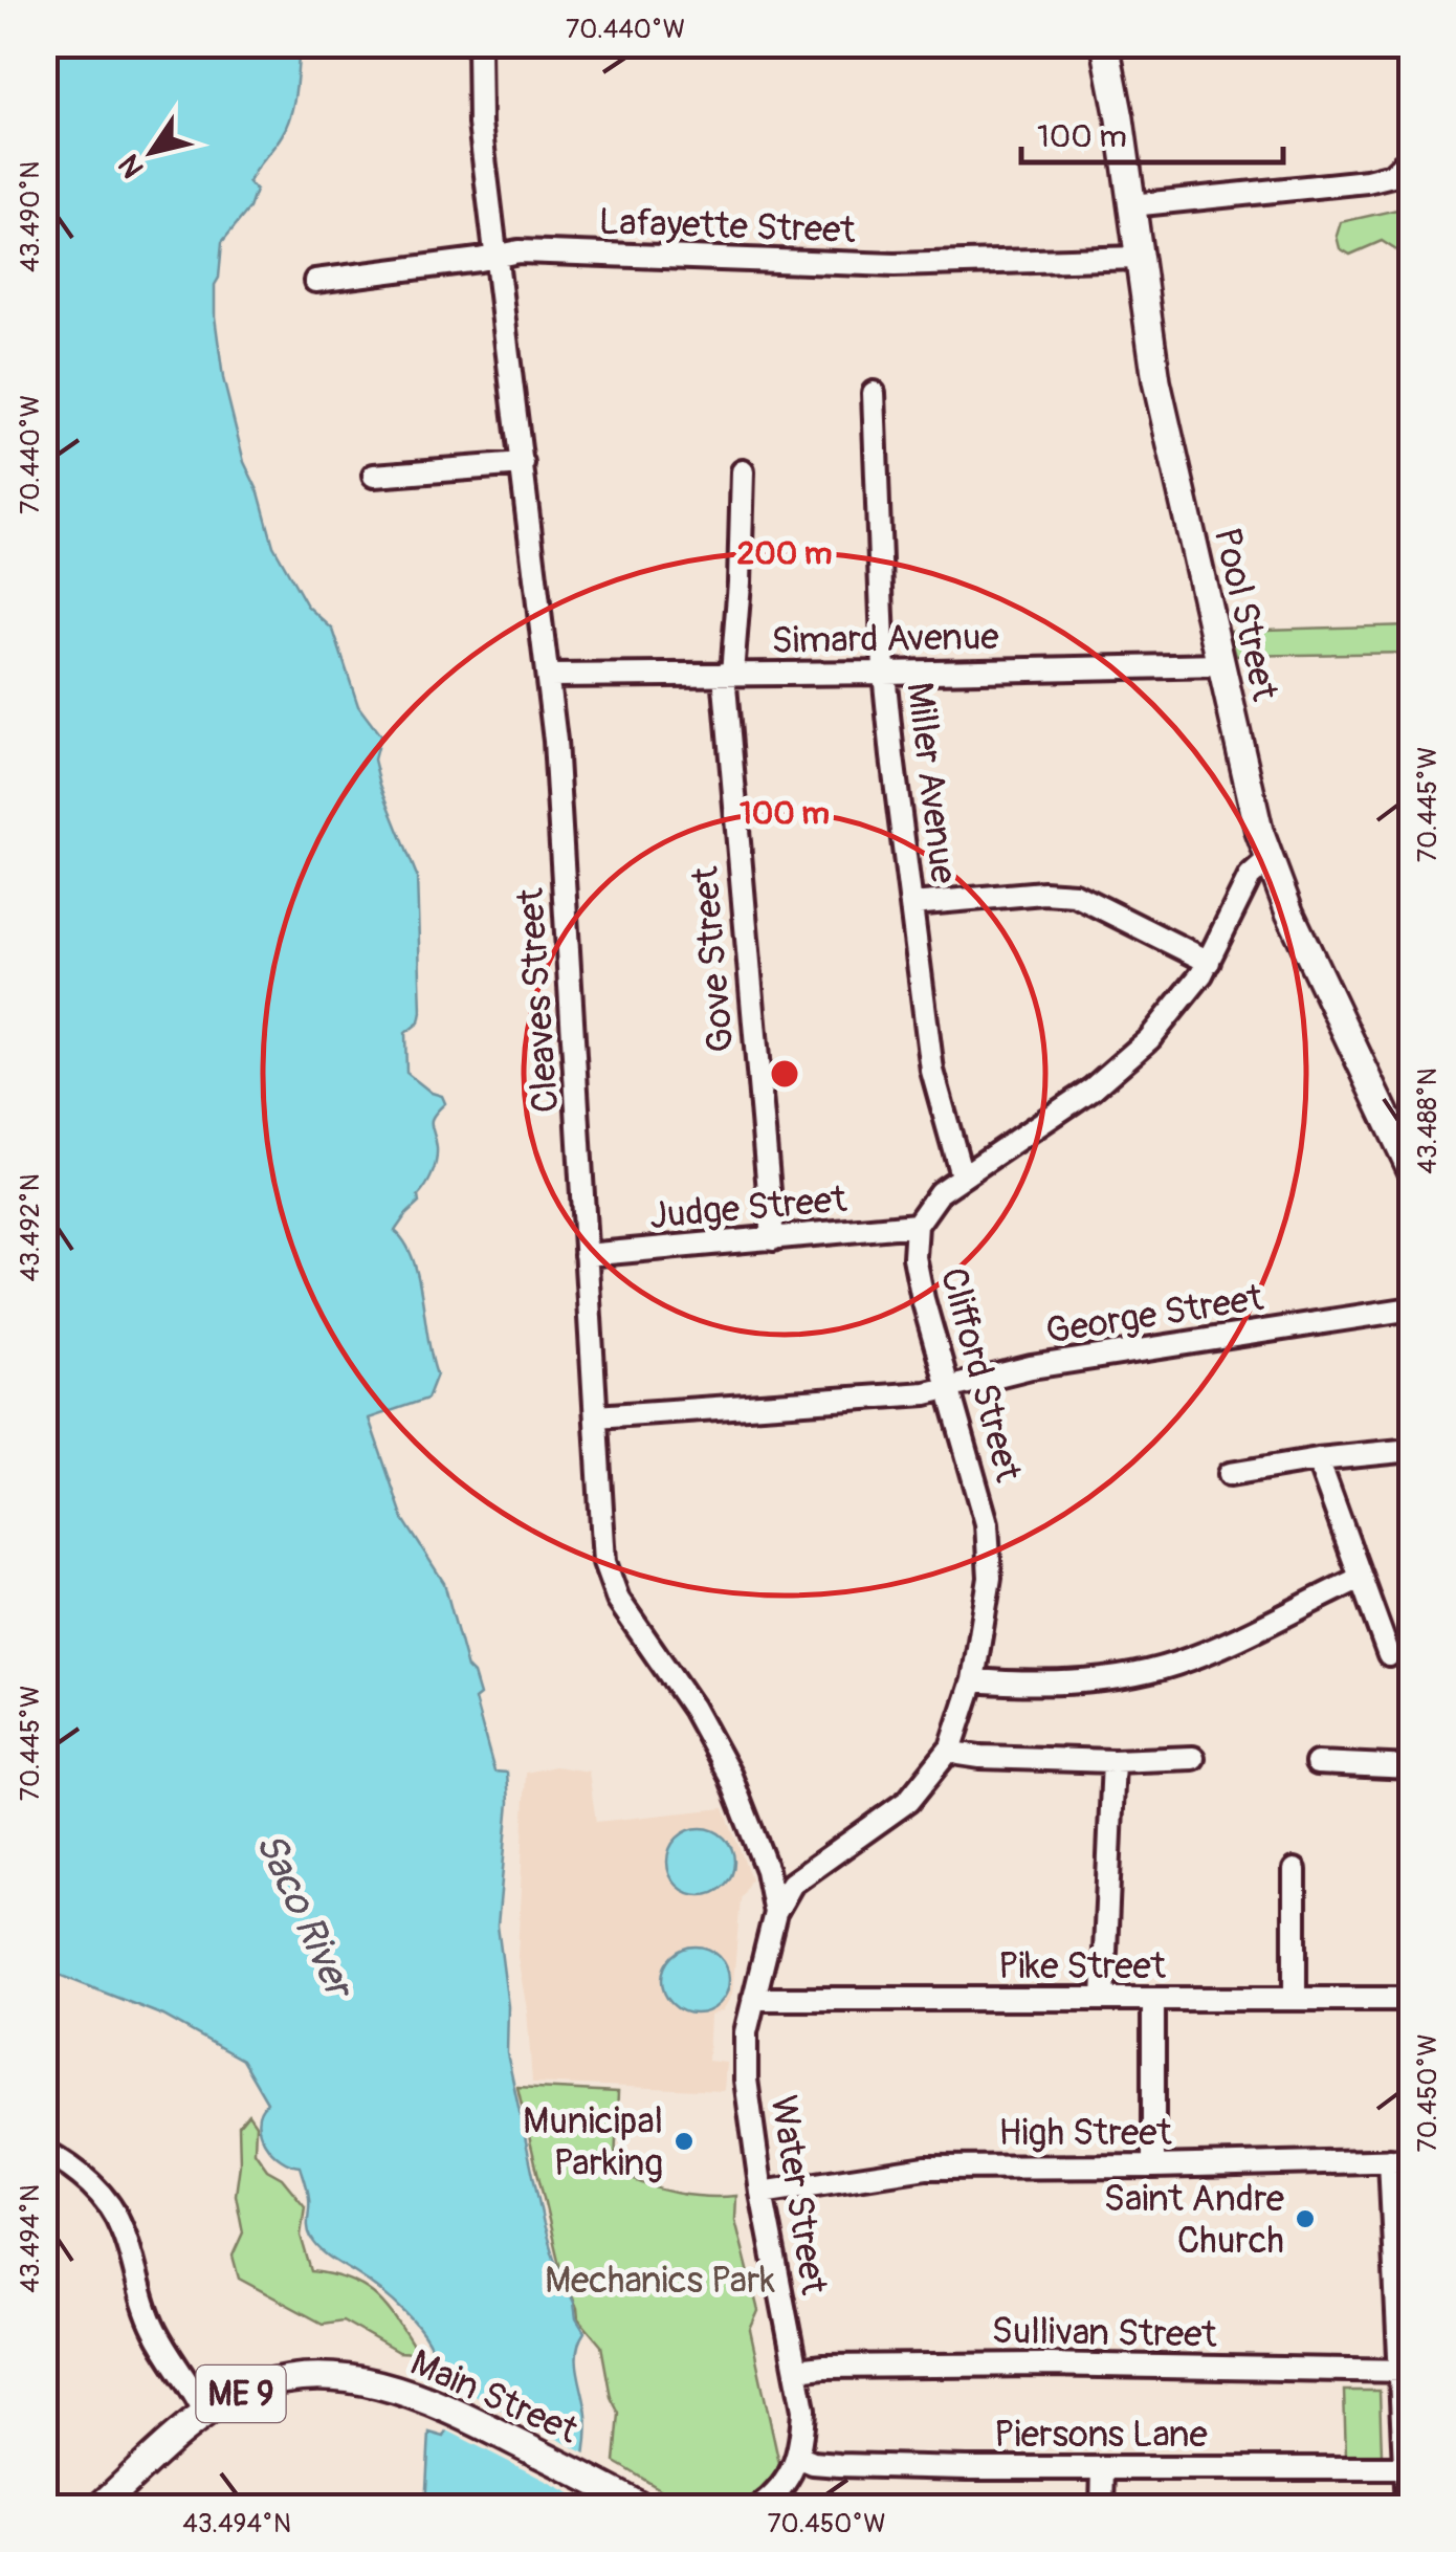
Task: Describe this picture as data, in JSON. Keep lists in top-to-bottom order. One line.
{"streets":{"main road":["Pool Street","ME 9","Main Street"],"street":["Lafayette Street","Simard Avenue","Miller Avenue","Gove Street","Cleaves Street","Judge Street","George Street","Clifford Street","Pike Street","High Street","Water Street","Sullivan Street","Piersons Lane"]},"crossings":[["Lafayette Street","Pool Street"],["Lafayette Street","Cleaves Street"],["Pool Street","Simard Avenue"],["Pool Street","Clifford Street"],["Simard Avenue","Miller Avenue"],["Simard Avenue","Gove Street"],["Simard Avenue","Cleaves Street"],["Miller Avenue","Clifford Street"],["Gove Street","Judge Street"],["Cleaves Street","Judge Street"],["Cleaves Street","George Street"],["Cleaves Street","Clifford Street"],["Cleaves Street","Water Street"],["Judge Street","Clifford Street"],["George Street","Clifford Street"],["Clifford Street","Water Street"],["Pike Street","Water Street"],["High Street","Water Street"],["Water Street","Sullivan Street"],["Water Street","Piersons Lane"]],"water":["Saco River"],"parks":["Mechanics Park"],"places":["Municipal Parking","Saint Andre Church"],"scale_bar":"100 m","north":"bottom left","coordinates":["70.440°W","43.490°N","70.445°W","43.488°N","43.492°N","70.450°W","43.494°N"],"rings":["200 m","100 m"]}
